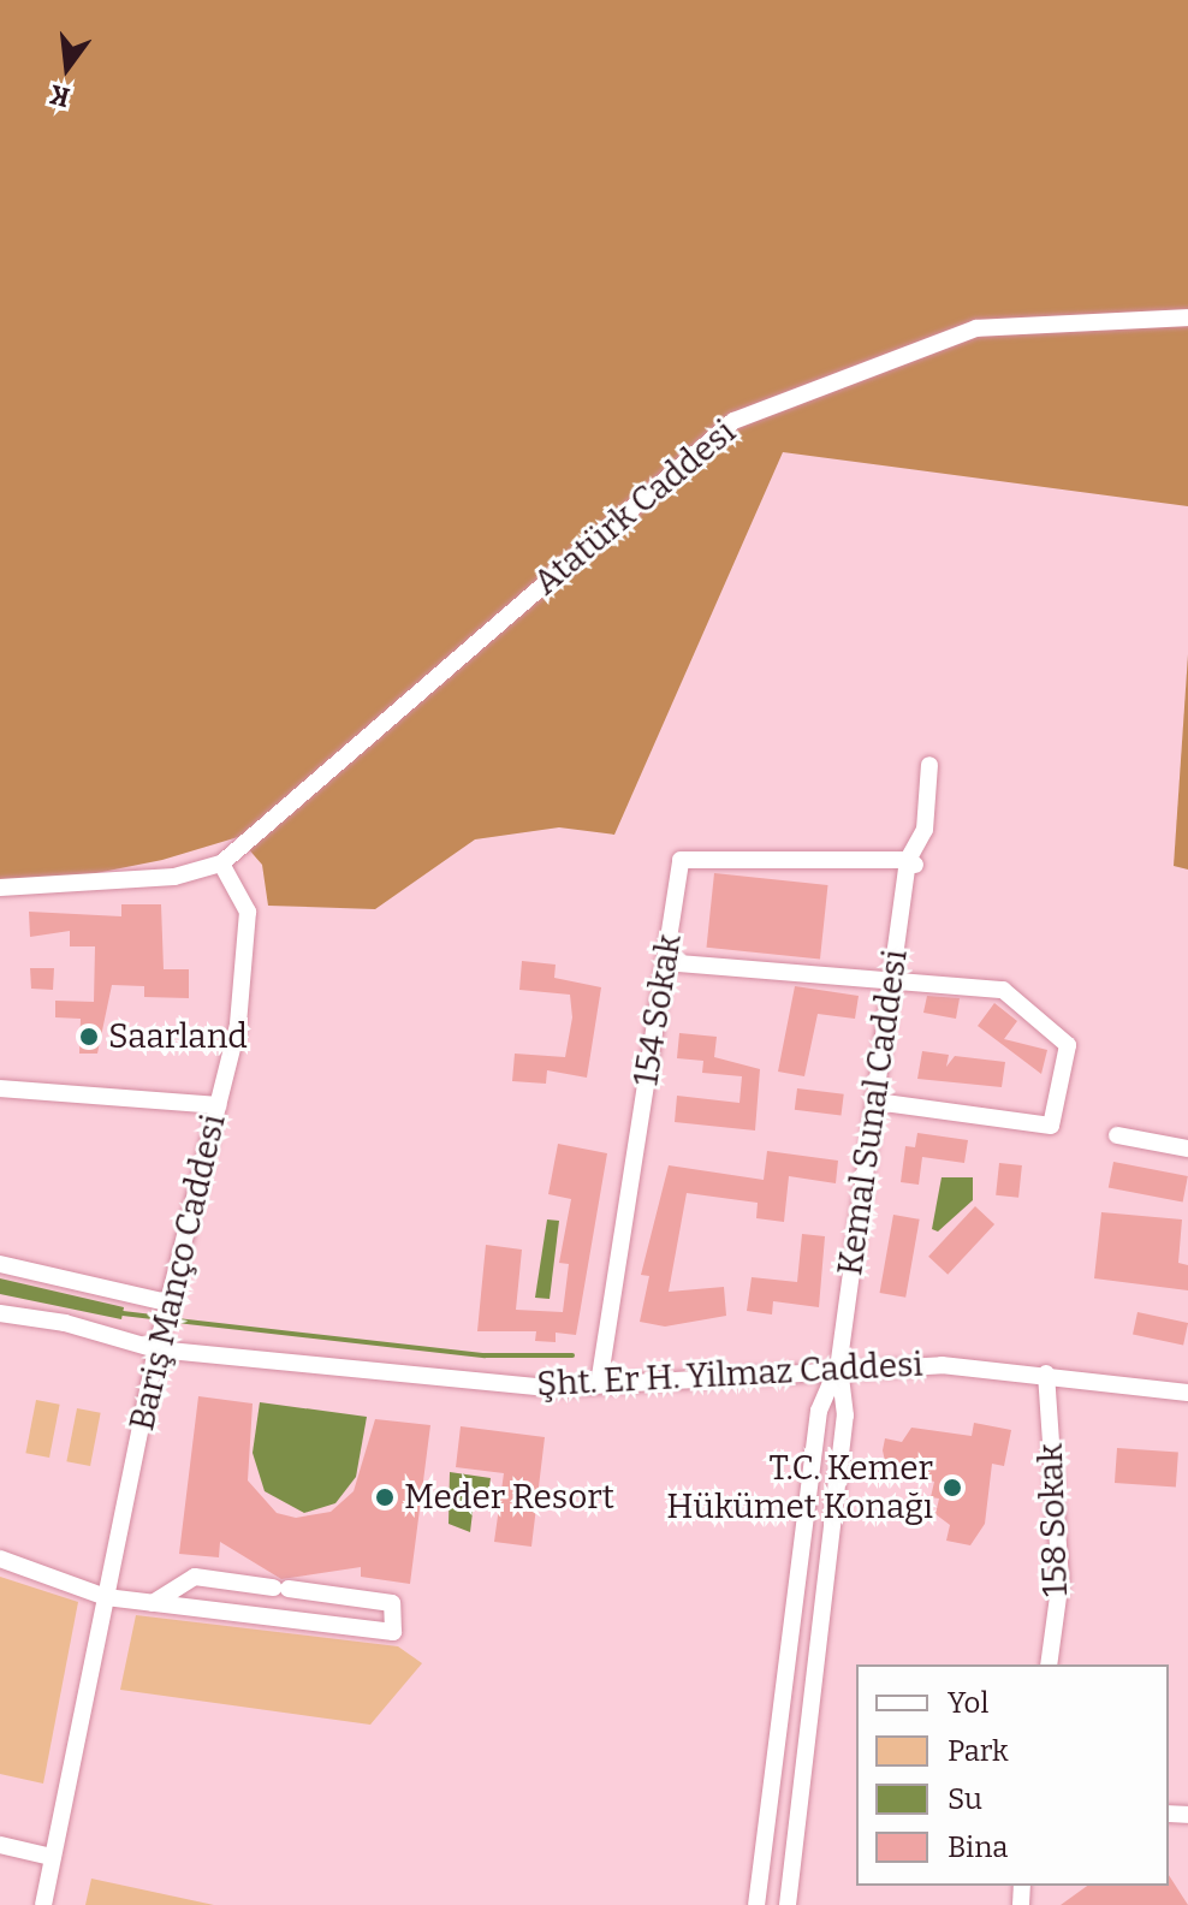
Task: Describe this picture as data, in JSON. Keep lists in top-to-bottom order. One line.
{"streets":{"street":["Atatürk Caddesi","154 Sokak","Kemal Sunal Caddesi","Bariş Manço Caddesi","Şht. Er H. Yilmaz Caddesi","158 Sokak"]},"crossings":[["Atatürk Caddesi","Bariş Manço Caddesi"],["154 Sokak","Kemal Sunal Caddesi"],["154 Sokak","Şht. Er H. Yilmaz Caddesi"],["Kemal Sunal Caddesi","Şht. Er H. Yilmaz Caddesi"],["Bariş Manço Caddesi","Şht. Er H. Yilmaz Caddesi"],["Şht. Er H. Yilmaz Caddesi","158 Sokak"]],"places":["Saarland","T.C. Kemer Hükümet Konağı","Meder Resort"],"legend":["Yol","Park","Su","Bina"],"north":"bottom"}
